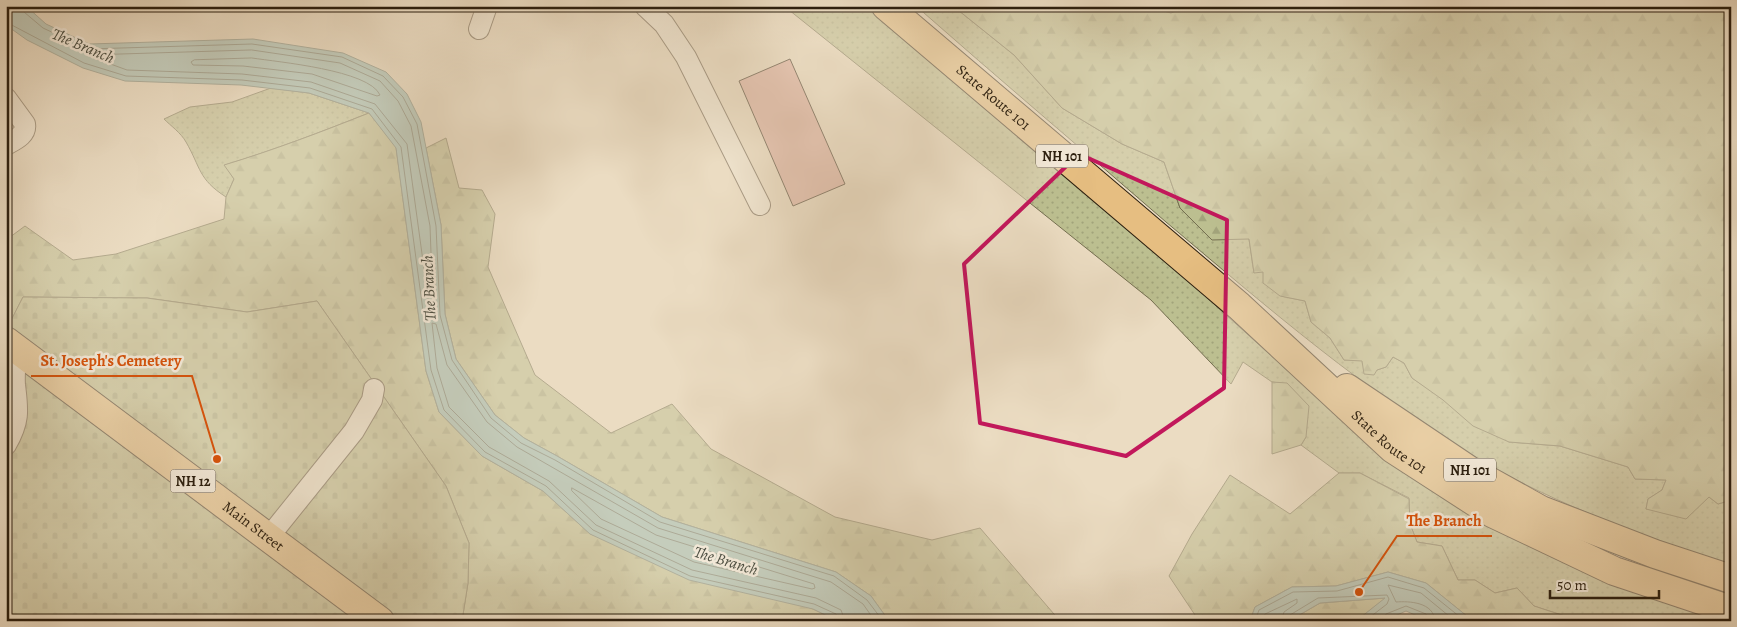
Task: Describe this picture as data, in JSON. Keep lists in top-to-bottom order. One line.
{"streets":{"highway":["State Route 101","NH 101","NH 12","Main Street"]},"water":["The Branch"],"places":["St. Joseph's Cemetery","The Branch"],"scale_bar":"50 m"}
